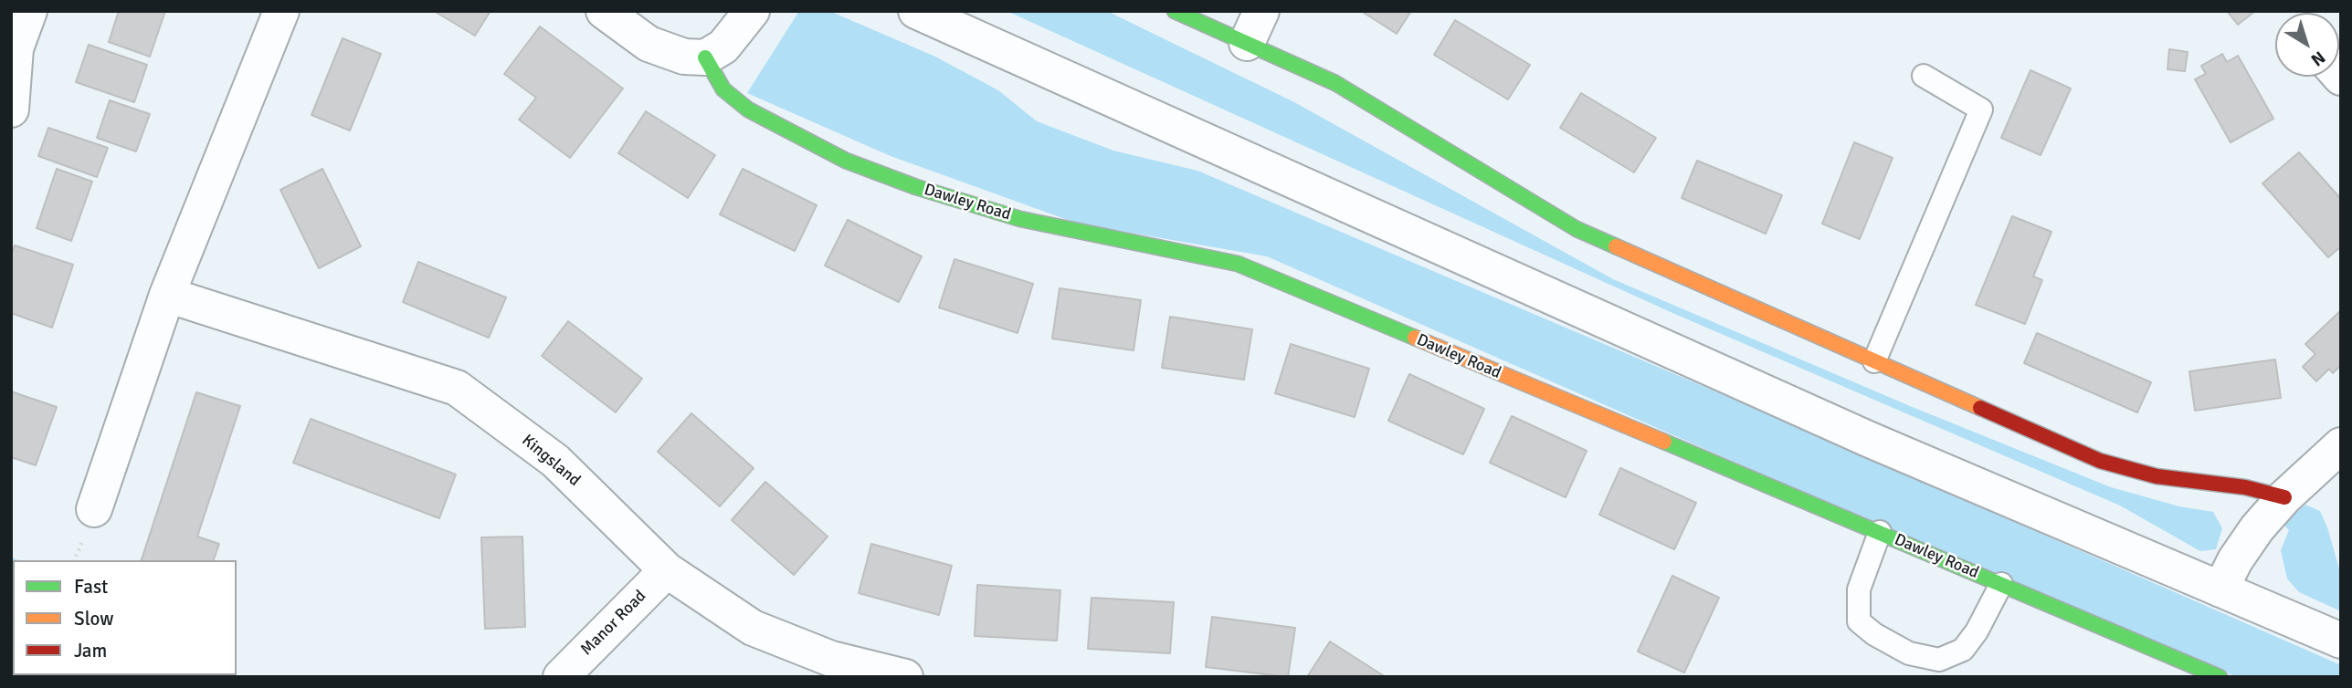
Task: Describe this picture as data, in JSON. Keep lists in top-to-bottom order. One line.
{"streets":{"street":["Dawley Road","Kingsland","Manor Road"]},"crossings":[["Kingsland","Manor Road"]],"legend":["Fast","Slow","Jam"],"north":"bottom right"}
